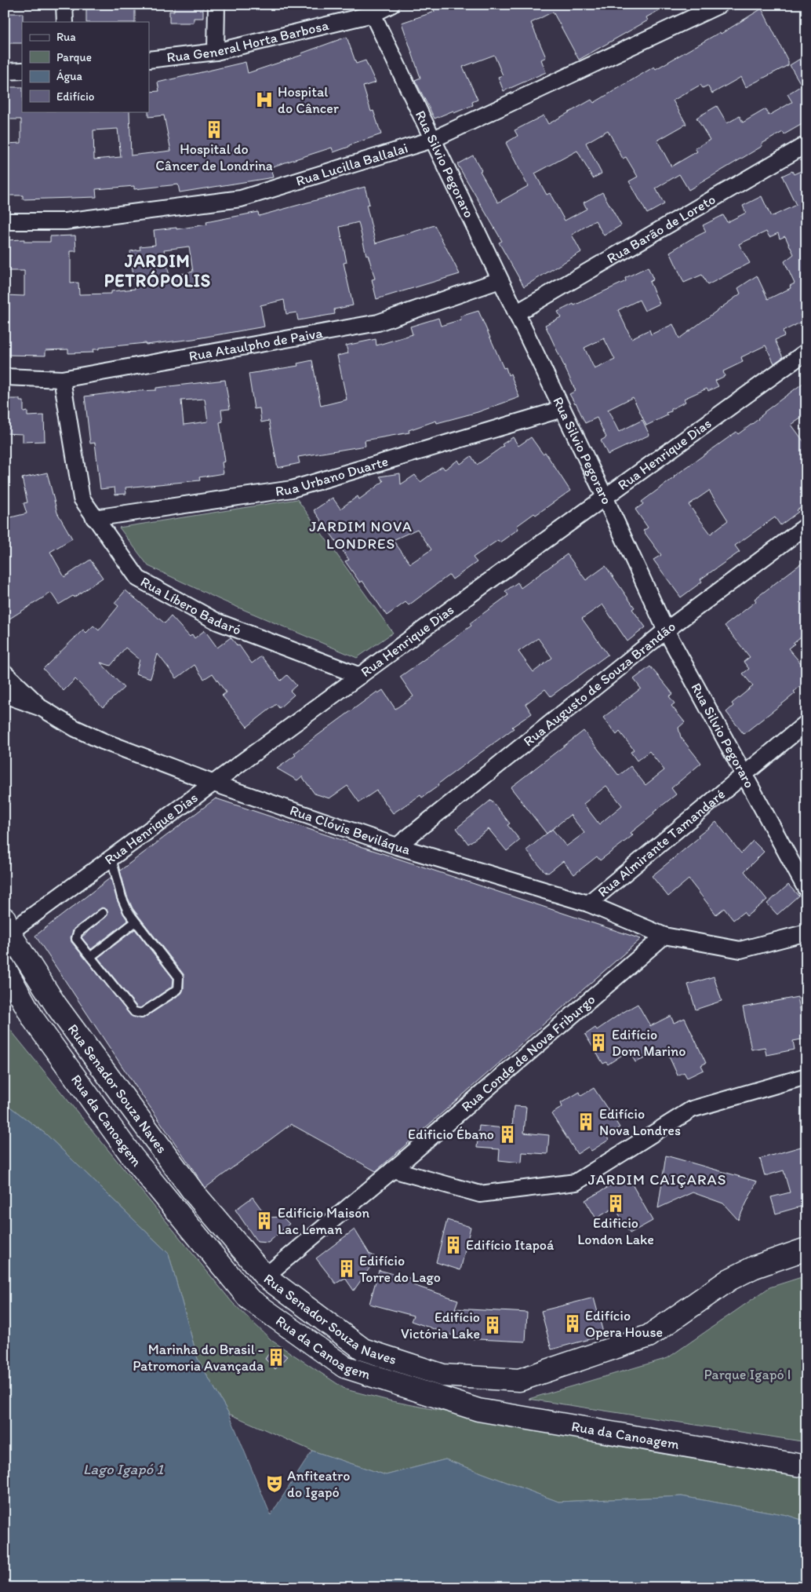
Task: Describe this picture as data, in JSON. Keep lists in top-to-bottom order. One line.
{"streets":{"main road":["Rua Senador Souza Naves","Rua da Canoagem"],"street":["Rua General Horta Barbosa","Rua Lucilla Ballalai","Rua Silvio Pegoraro","Rua Barão de Loreto","Rua Ataulpho de Paiva","Rua Henrique Dias","Rua Urbano Duarte","Rua Líbero Badaró","Rua Augusto de Souza Brandão","Rua Clóvis Beviláqua","Rua Almirante Tamandaré","Rua Conde de Nova Friburgo"]},"crossings":[["Rua General Horta Barbosa","Rua Silvio Pegoraro"],["Rua Lucilla Ballalai","Rua Silvio Pegoraro"],["Rua Silvio Pegoraro","Rua Barão de Loreto"],["Rua Silvio Pegoraro","Rua Ataulpho de Paiva"],["Rua Silvio Pegoraro","Rua Henrique Dias"],["Rua Silvio Pegoraro","Rua Urbano Duarte"],["Rua Silvio Pegoraro","Rua Augusto de Souza Brandão"],["Rua Silvio Pegoraro","Rua Almirante Tamandaré"],["Rua Ataulpho de Paiva","Rua Líbero Badaró"],["Rua Henrique Dias","Rua Líbero Badaró"],["Rua Henrique Dias","Rua Clóvis Beviláqua"],["Rua Henrique Dias","Rua Senador Souza Naves"],["Rua Urbano Duarte","Rua Líbero Badaró"],["Rua Augusto de Souza Brandão","Rua Clóvis Beviláqua"],["Rua Clóvis Beviláqua","Rua Almirante Tamandaré"],["Rua Clóvis Beviláqua","Rua Conde de Nova Friburgo"],["Rua Conde de Nova Friburgo","Rua Senador Souza Naves"]],"districts":["JARDIM PETRÓPOLIS","JARDIM NOVA LONDRES","JARDIM CAIÇARAS"],"water":["Lago Igapó 1"],"parks":["Parque Igapó I"],"places":{"hospital":["Hospital do Câncer"],"building":["Hospital do Câncer de Londrina","Edifício Dom Marino","Edifício Nova Londres","Edificio Ébano","Edificio London Lake","Edifício Maison Lac Leman","Edifício Itapoá","Edifício Torre do Lago","Edifício Opera House","Edifício Victória Lake","Marinha do Brasil - Patromoria Avançada"],"theatre":["Anfiteatro do Igapó"]},"legend":["Rua","Parque","Água","Edifício"]}
